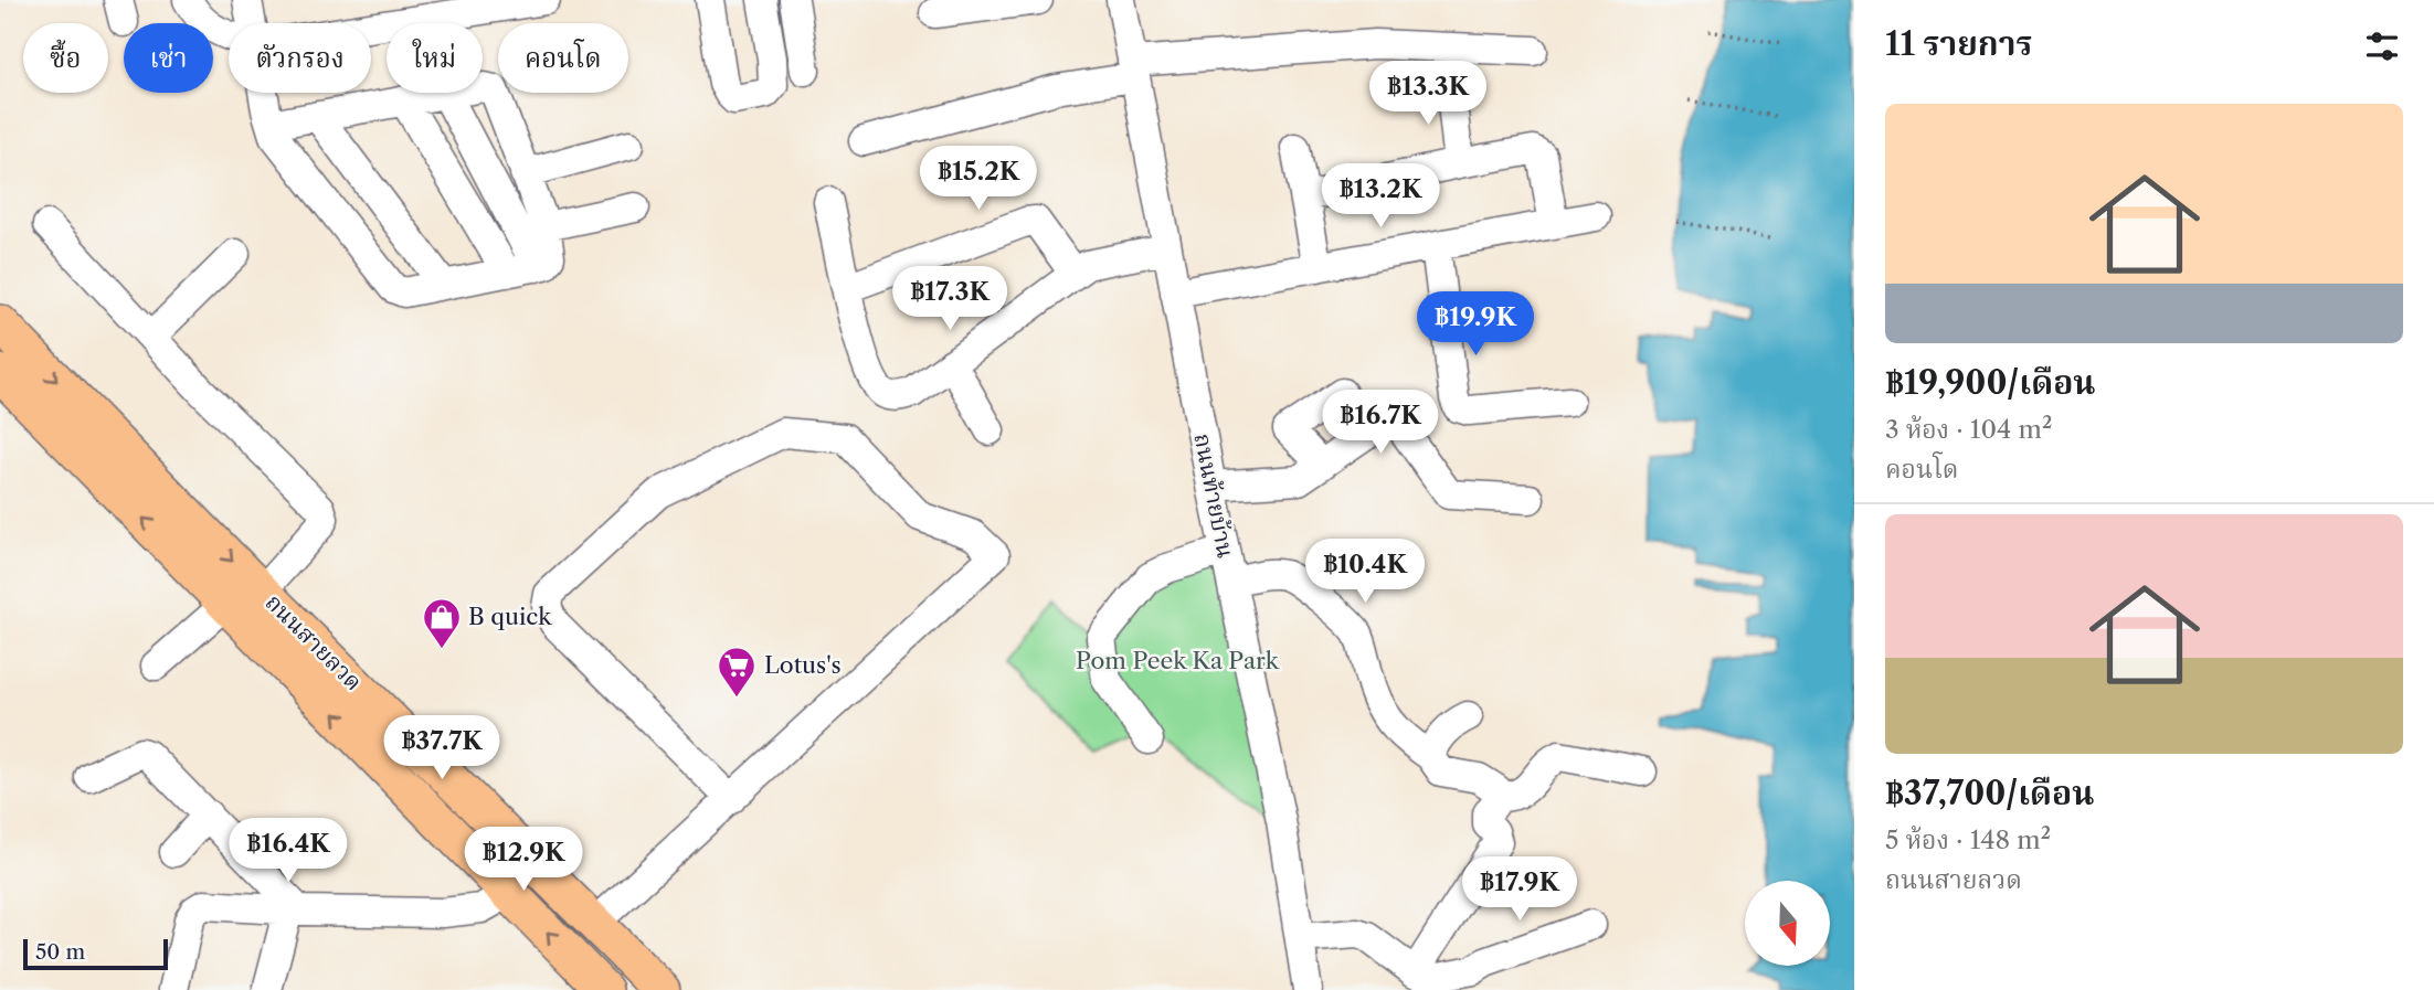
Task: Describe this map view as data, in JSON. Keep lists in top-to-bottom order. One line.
{"streets":{"main road":["ถนนสายลวด"],"street":["ถนนท้ายบ้าน"]},"parks":["Pom Peek Ka Park"],"places":{"shop":["B quick"],"supermarket":["Lotus's"]},"scale_bar":"50 m","north":"bottom","page":{"heading":"11 รายการ","chip":["ซื้อ","เช่า","ตัวกรอง","ใหม่","คอนโด"],"price":["฿13.3K","฿15.2K","฿13.2K","฿17.3K","฿19.9K","฿16.7K","฿10.4K","฿37.7K","฿16.4K","฿12.9K","฿17.9K"],"list":[{"name":"฿19,900/เดือน","note":"3 ห้อง · 104 m² · คอนโด"},{"name":"฿37,700/เดือน","note":"5 ห้อง · 148 m² · ถนนสายลวด"}],"scale":"50 m"}}
